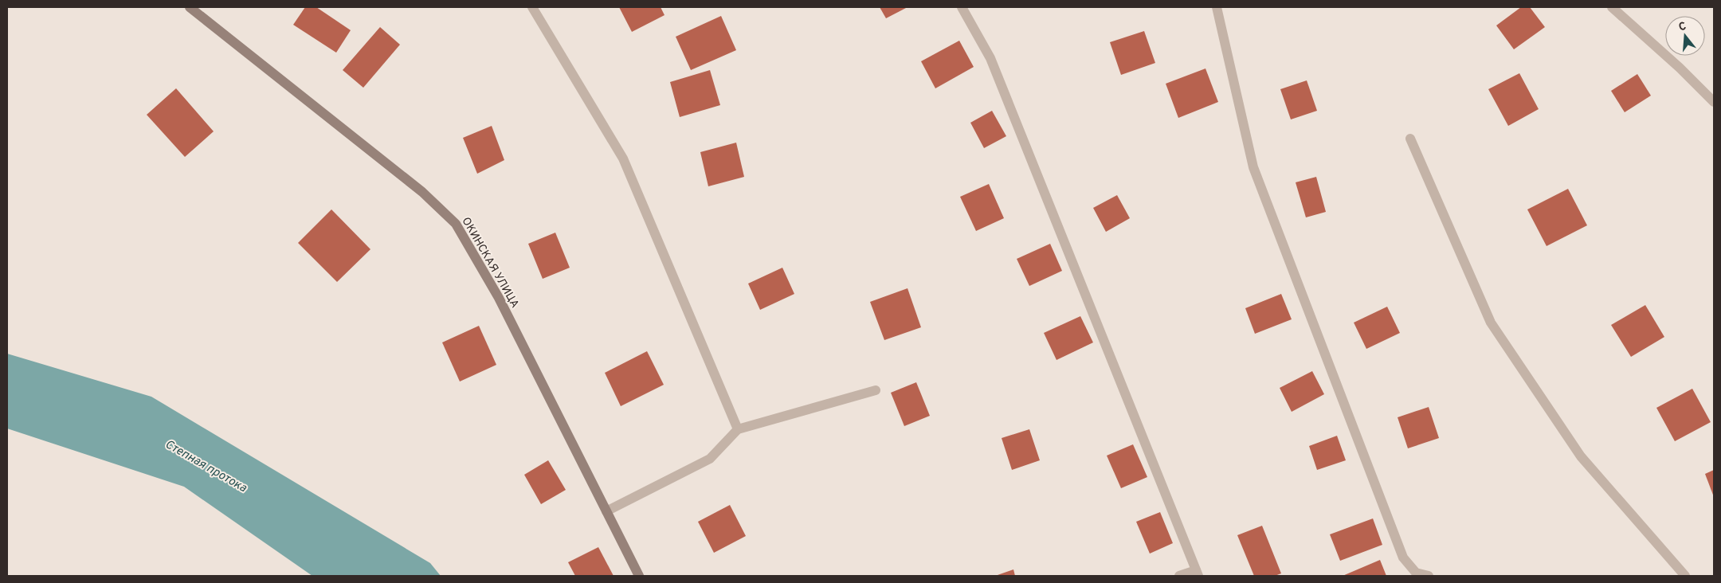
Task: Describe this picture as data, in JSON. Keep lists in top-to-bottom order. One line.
{"streets":{"street":["ОКИНСКАЯ УЛИЦА"]},"water":["Степная протока"],"north":"top"}
